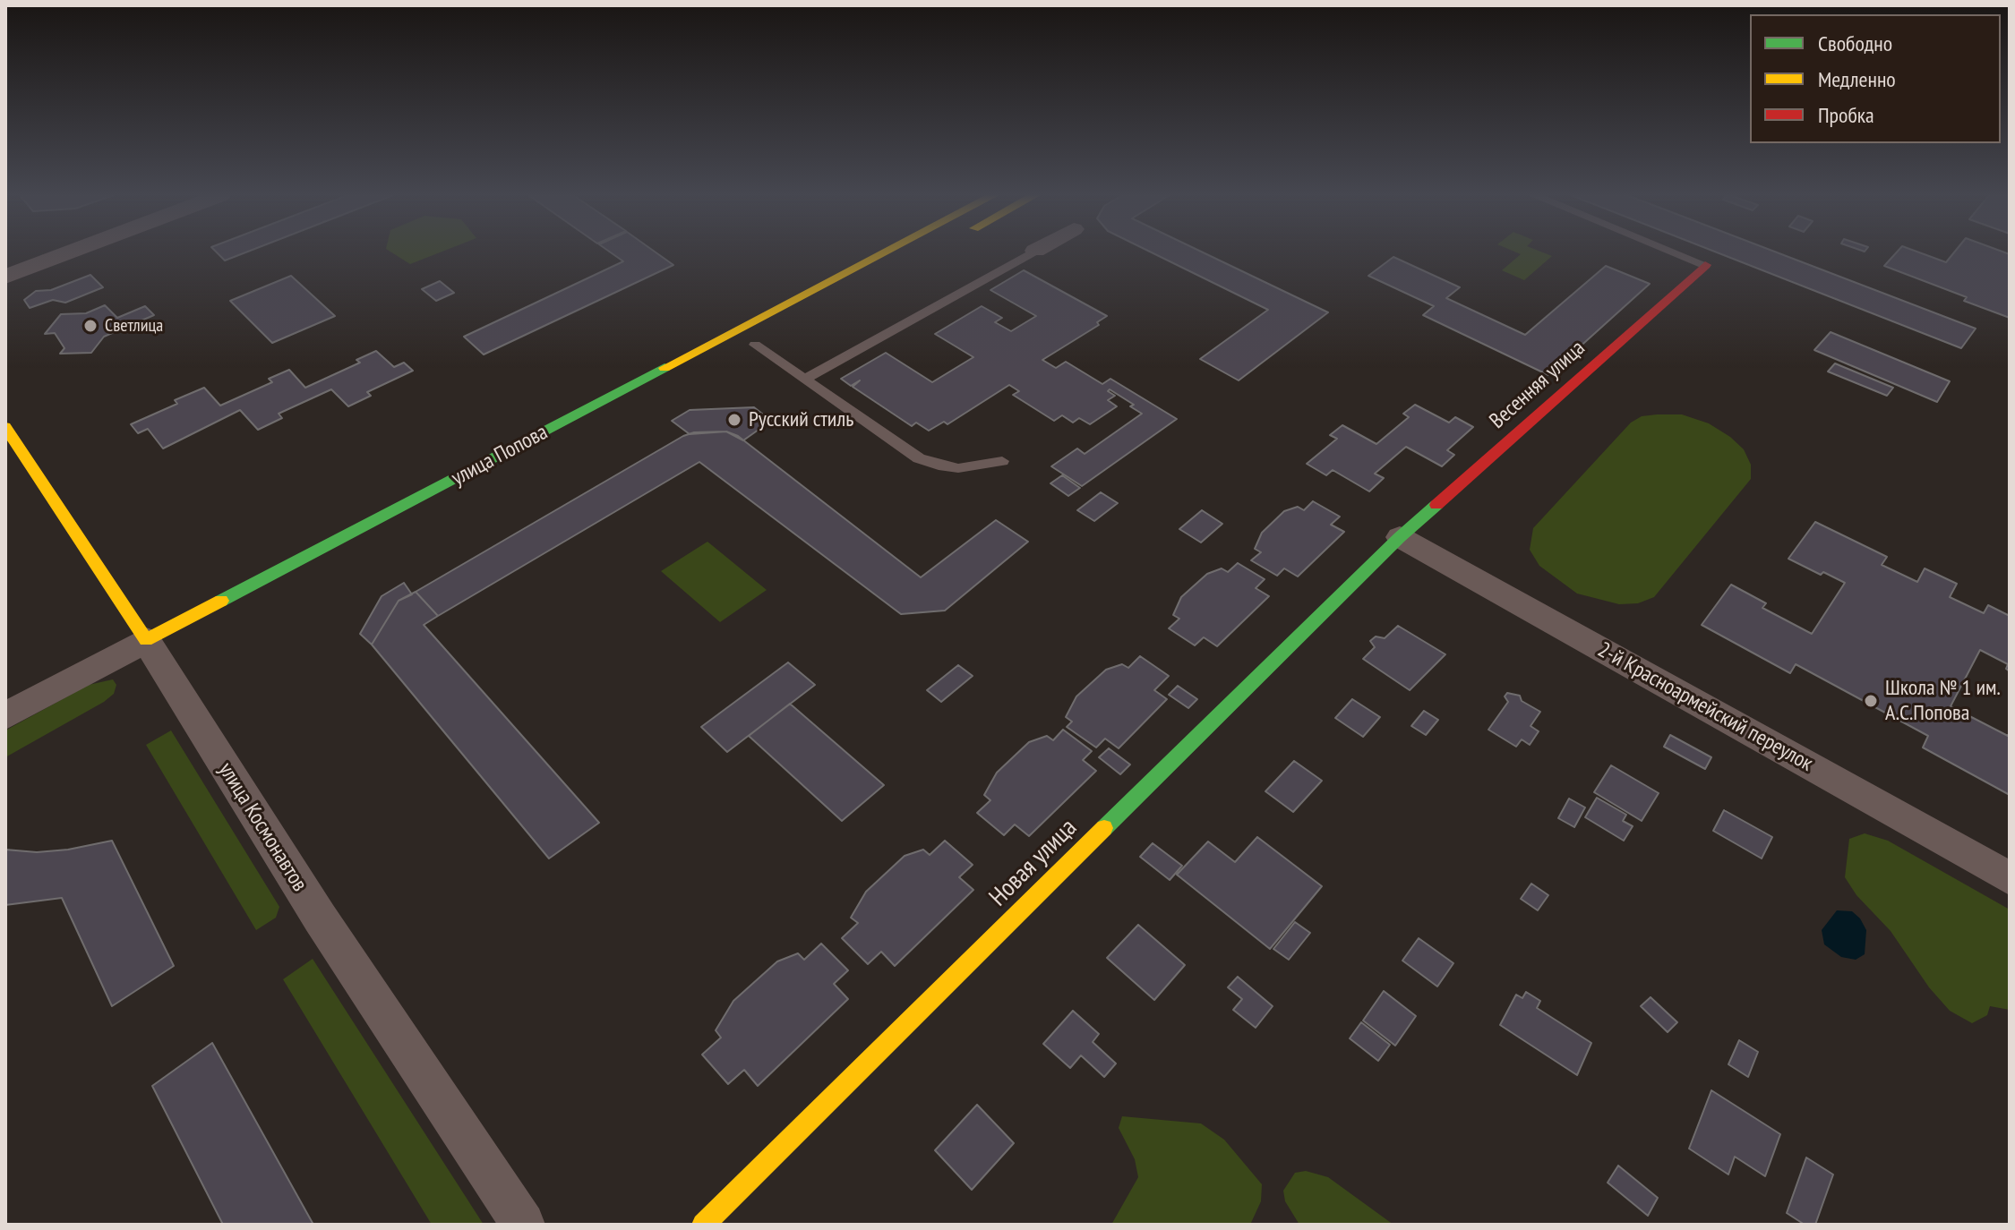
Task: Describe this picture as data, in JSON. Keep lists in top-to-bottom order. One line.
{"streets":{"main road":["Весенняя улица","улица Попова","улица Космонавтов","Новая улица"],"street":["2-й Красноармейский переулок"]},"crossings":[["Весенняя улица","2-й Красноармейский переулок"],["Весенняя улица","Новая улица"],["улица Попова","улица Космонавтов"],["2-й Красноармейский переулок","Новая улица"]],"places":["Светлица","Русский стиль","Школа № 1 им. А.С.Попова"],"legend":["Свободно","Медленно","Пробка"]}
